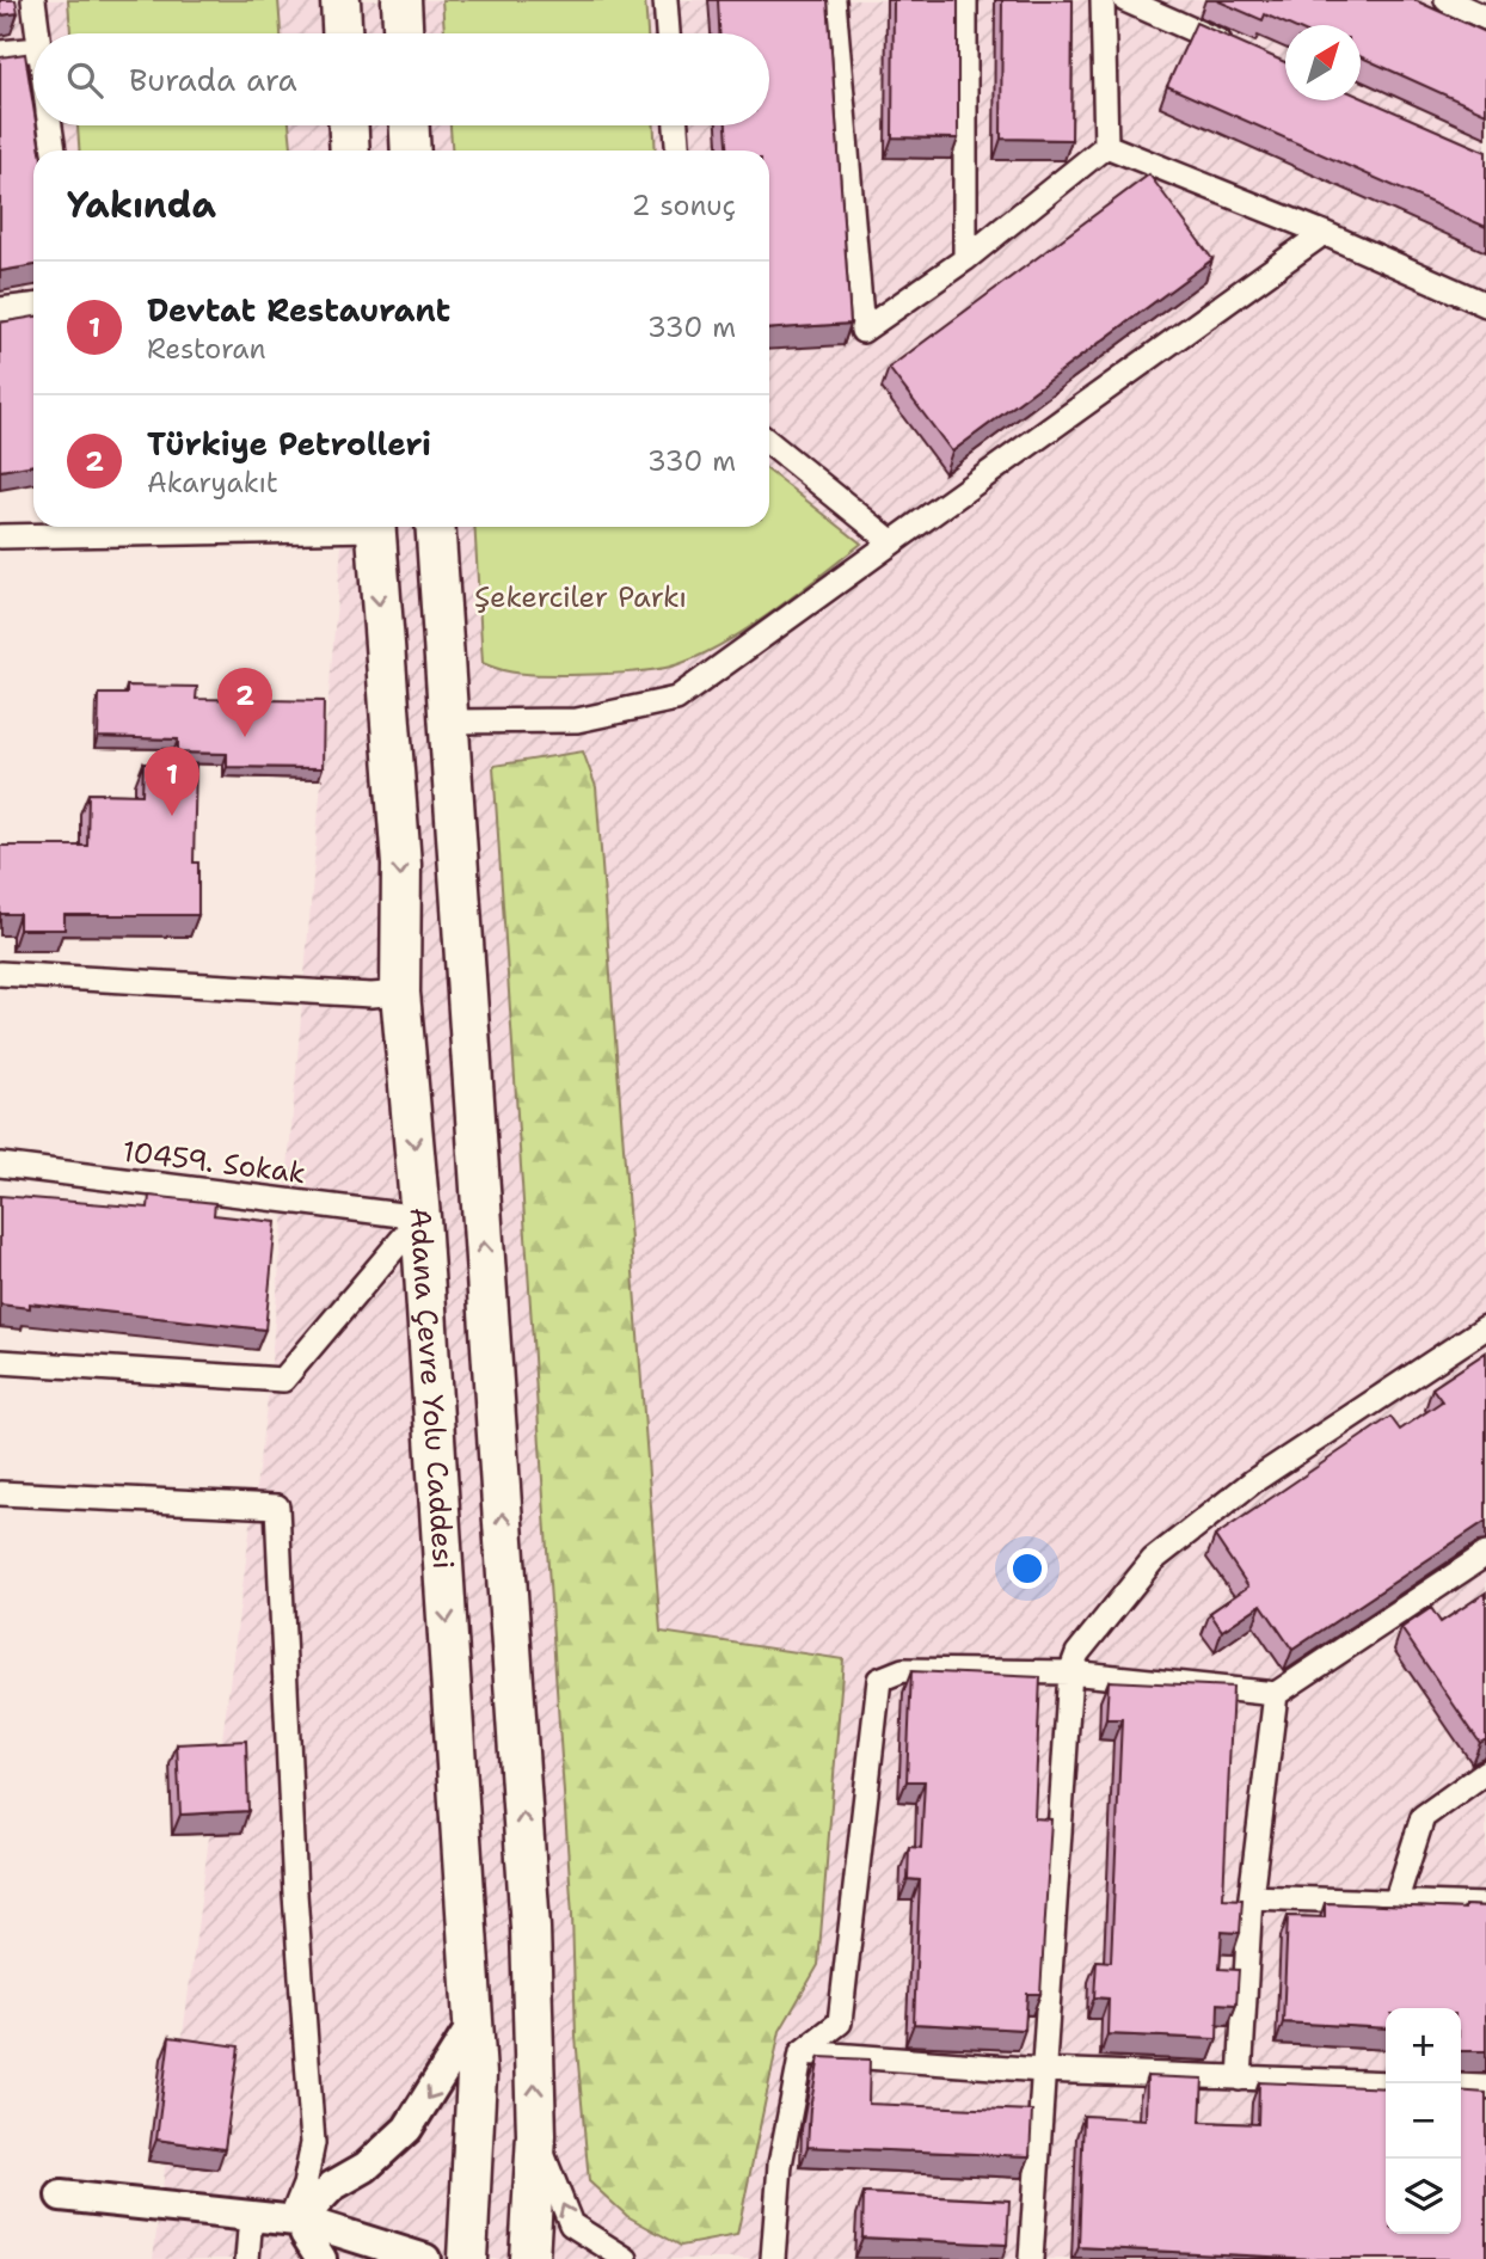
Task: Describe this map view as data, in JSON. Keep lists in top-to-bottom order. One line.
{"streets":{"highway":["Adana Çevre Yolu Caddesi"],"street":["10459. Sokak"]},"crossings":[["10459. Sokak","Adana Çevre Yolu Caddesi"]],"parks":["Şekerciler Parkı"],"north":"top right","page":{"search":"Burada ara","heading":["Yakında","2 sonuç"],"list":[{"mark":"1","name":"Devtat Restaurant","note":"Restoran","value":"330 m"},{"mark":"2","name":"Türkiye Petrolleri","note":"Akaryakıt","value":"330 m"}],"pins":["2","1"],"map_buttons":["+","−"]}}
